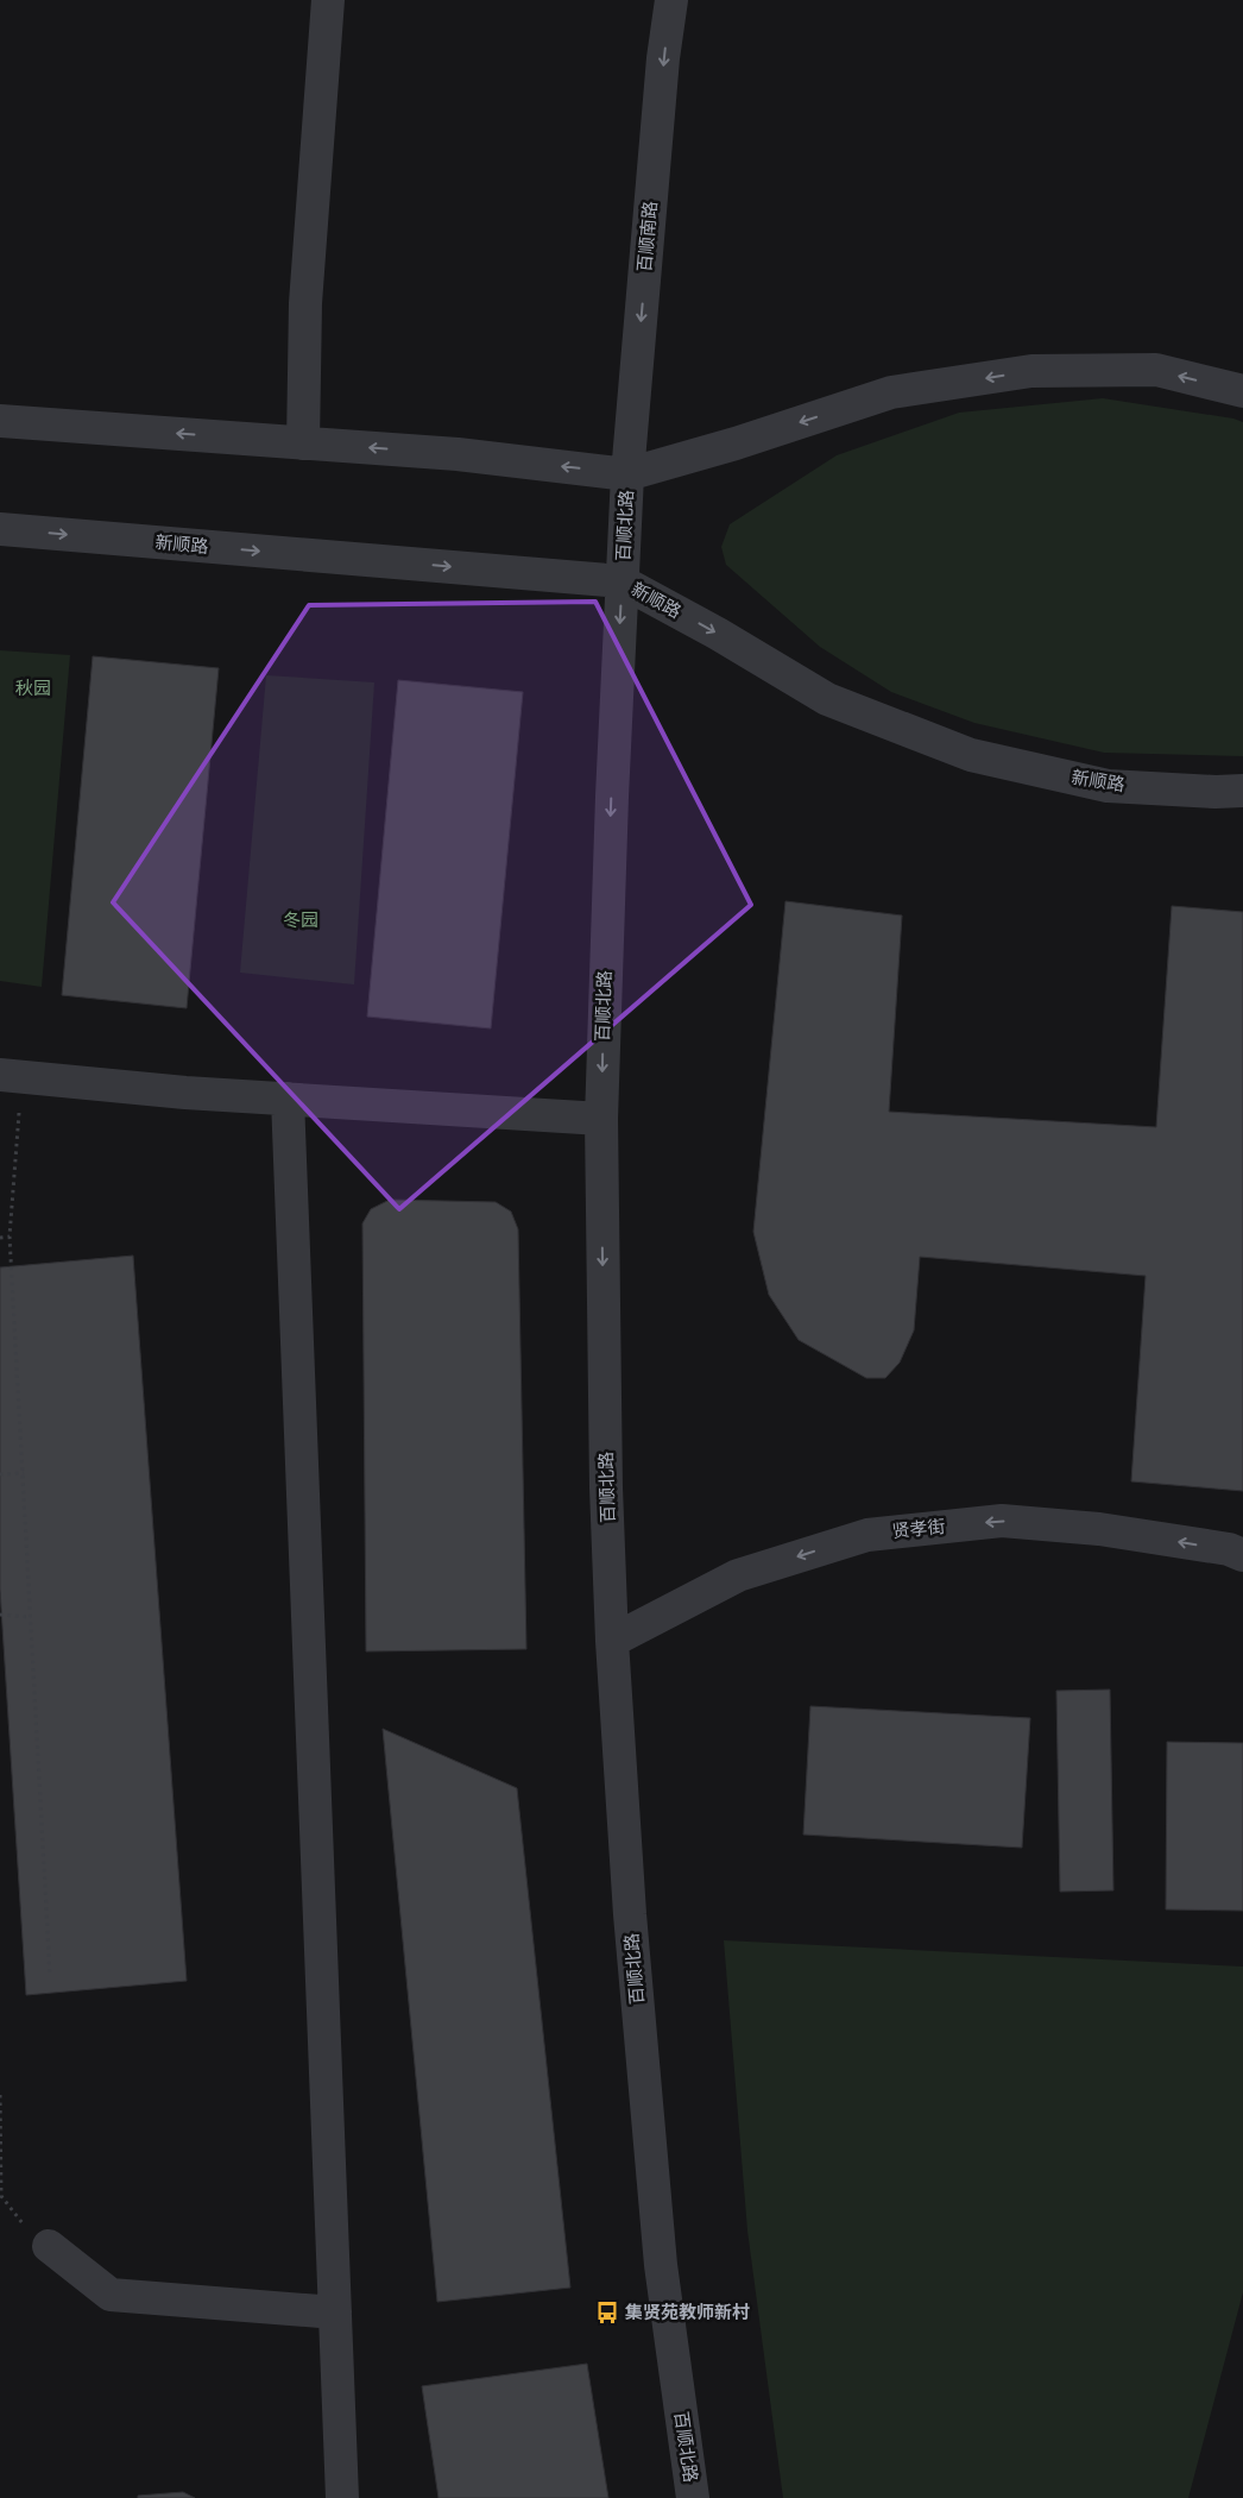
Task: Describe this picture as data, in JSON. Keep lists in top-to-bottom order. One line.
{"streets":{"street":["百顺南路","百顺北路","新顺路","贤孝街"]},"crossings":[["百顺南路","百顺北路"],["百顺北路","新顺路"],["百顺北路","贤孝街"]],"one_way":["百顺南路","百顺北路","贤孝街"],"parks":["秋园","冬园"],"places":{"bus stop":["集贤苑教师新村"]}}
